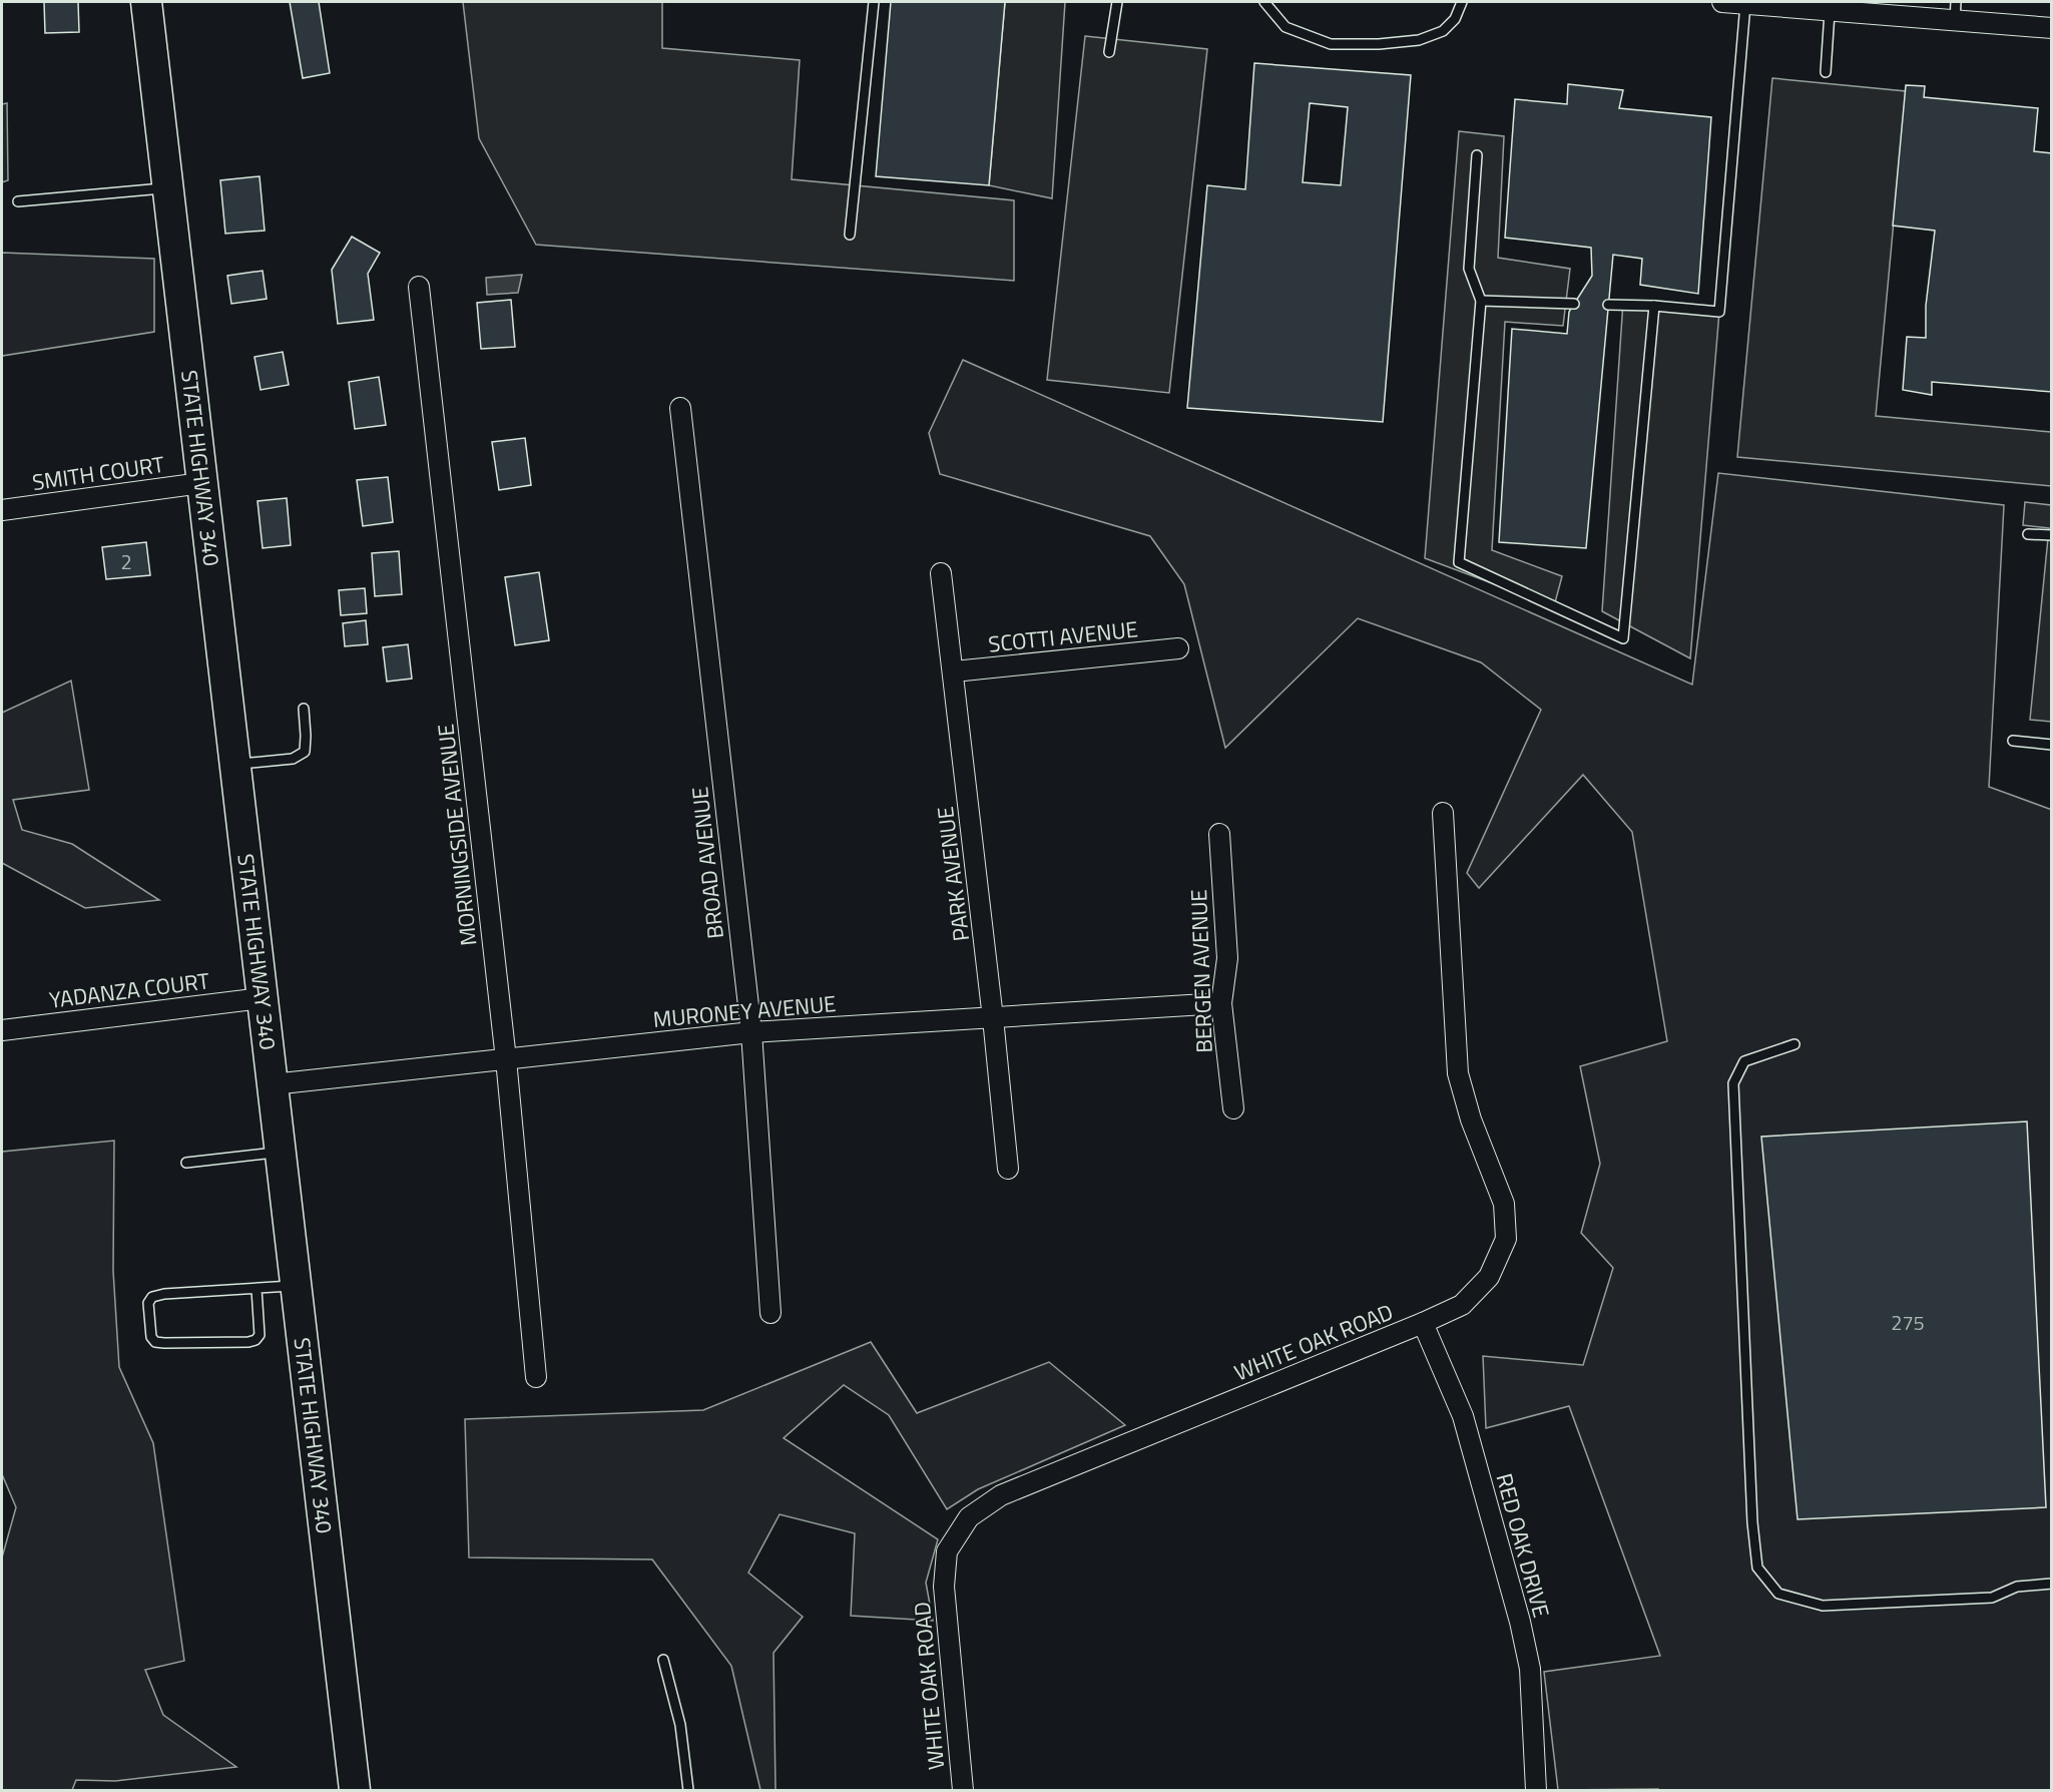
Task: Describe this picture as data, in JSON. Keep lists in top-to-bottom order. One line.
{"streets":{"main road":["STATE HIGHWAY 340"],"street":["SMITH COURT","SCOTTI AVENUE","MORNINGSIDE AVENUE","BROAD AVENUE","PARK AVENUE","BERGEN AVENUE","YADANZA COURT","MURONEY AVENUE","WHITE OAK ROAD","RED OAK DRIVE"]},"crossings":[["STATE HIGHWAY 340","SMITH COURT"],["STATE HIGHWAY 340","YADANZA COURT"],["STATE HIGHWAY 340","MURONEY AVENUE"],["SCOTTI AVENUE","PARK AVENUE"],["MORNINGSIDE AVENUE","MURONEY AVENUE"],["BROAD AVENUE","MURONEY AVENUE"],["PARK AVENUE","MURONEY AVENUE"],["BERGEN AVENUE","MURONEY AVENUE"],["WHITE OAK ROAD","RED OAK DRIVE"]],"house_numbers":["2","275"]}
